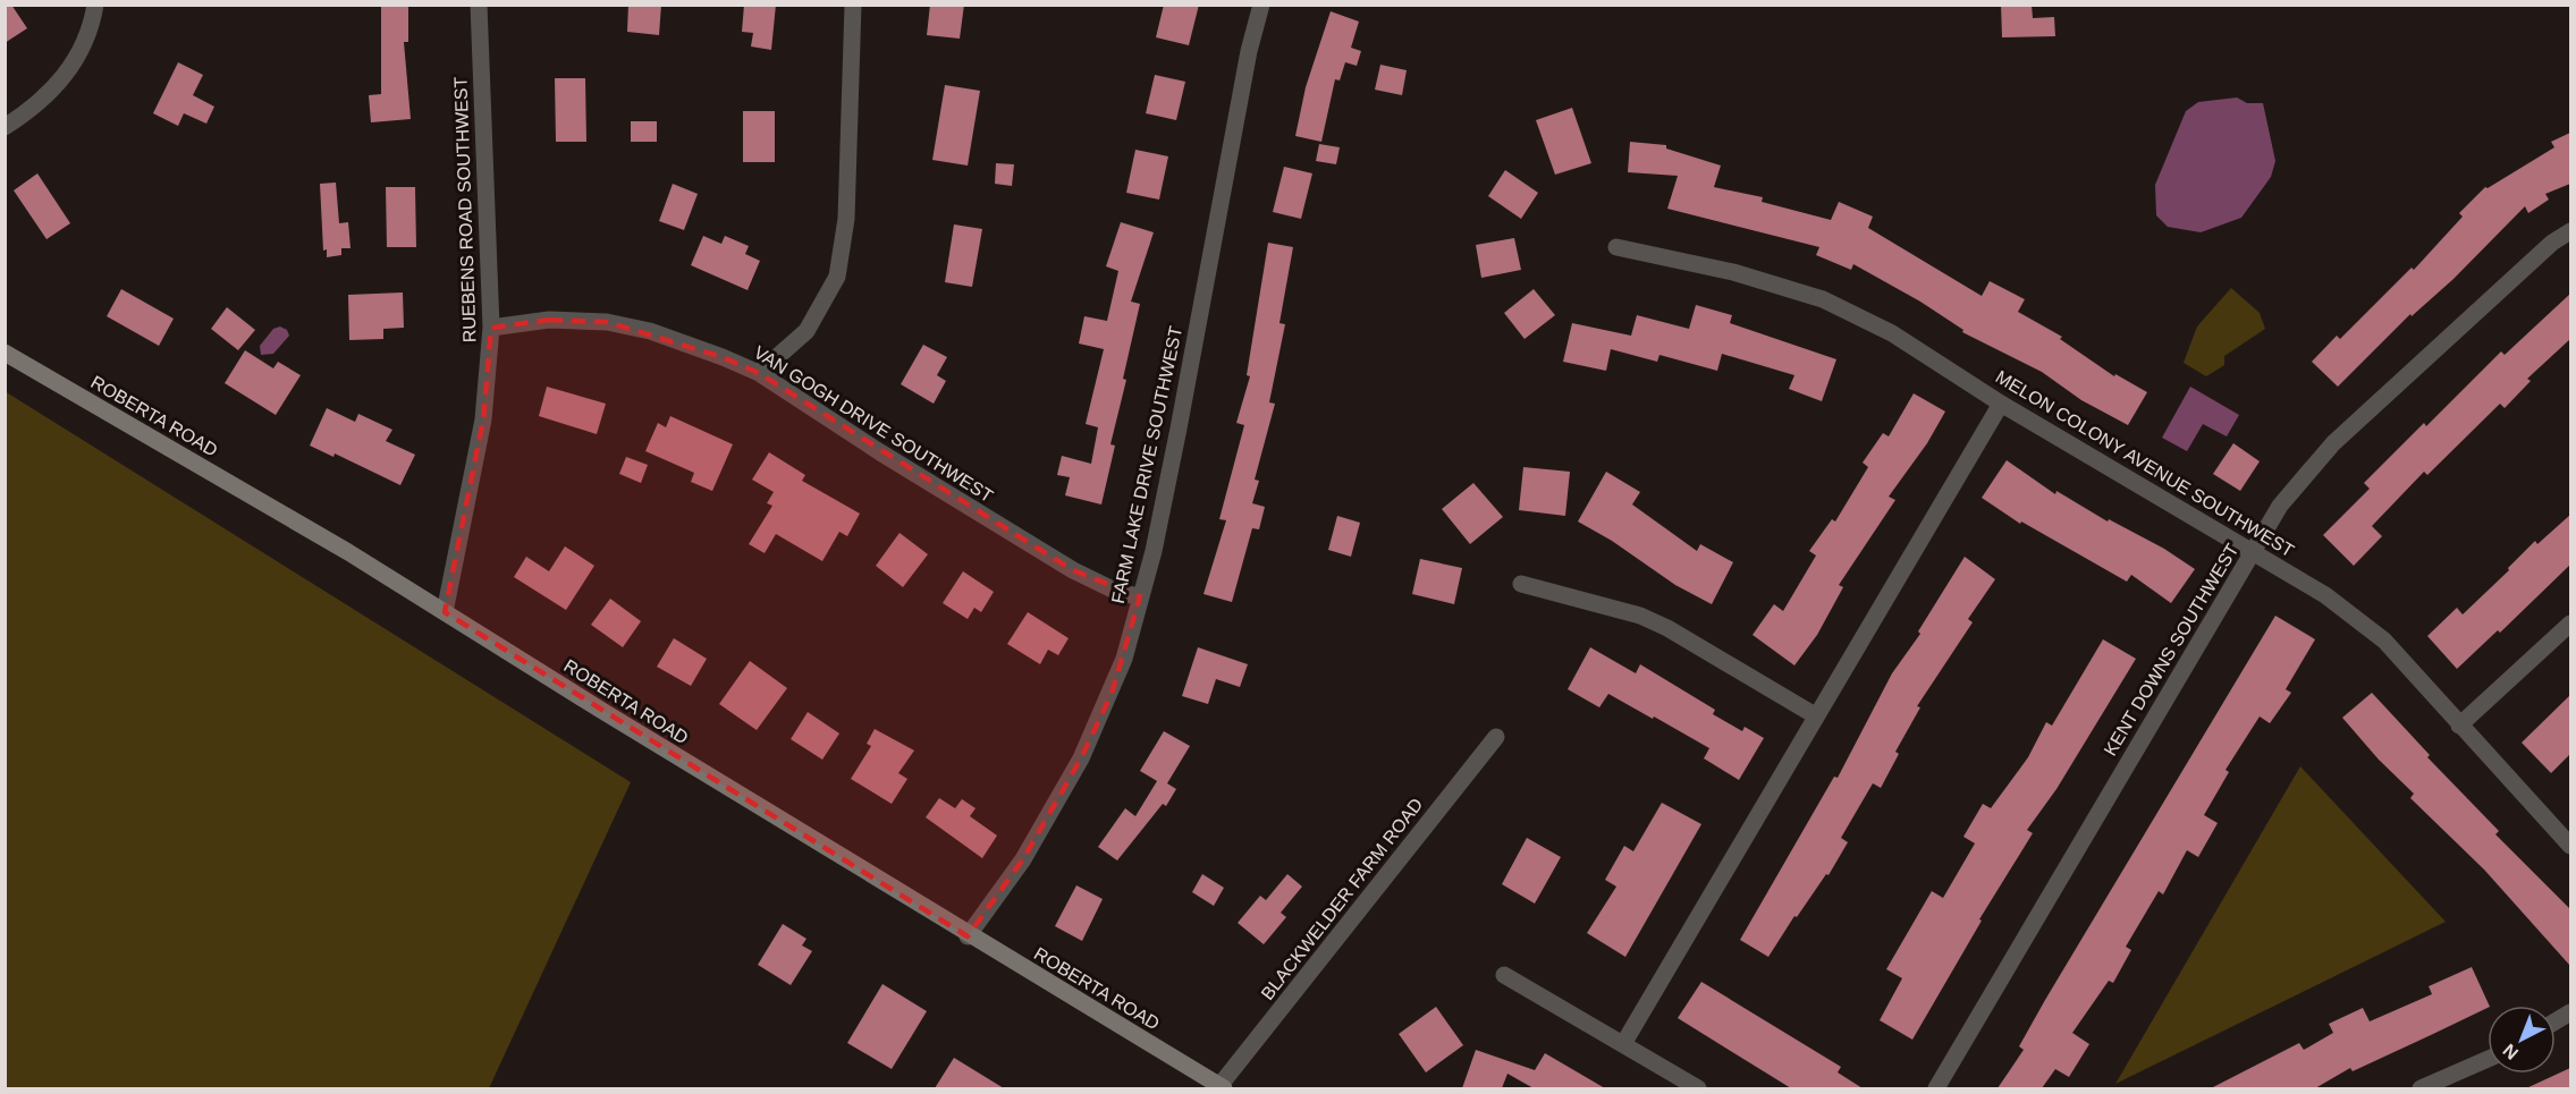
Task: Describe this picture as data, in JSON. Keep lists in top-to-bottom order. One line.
{"streets":{"street":["RUEBENS ROAD SOUTHWEST","ROBERTA ROAD","VAN GOGH DRIVE SOUTHWEST","MELON COLONY AVENUE SOUTHWEST","FARM LAKE DRIVE SOUTHWEST","KENT DOWNS SOUTHWEST","BLACKWELDER FARM ROAD"]},"crossings":[["RUEBENS ROAD SOUTHWEST","ROBERTA ROAD"],["RUEBENS ROAD SOUTHWEST","VAN GOGH DRIVE SOUTHWEST"],["ROBERTA ROAD","FARM LAKE DRIVE SOUTHWEST"],["ROBERTA ROAD","BLACKWELDER FARM ROAD"],["VAN GOGH DRIVE SOUTHWEST","FARM LAKE DRIVE SOUTHWEST"],["MELON COLONY AVENUE SOUTHWEST","KENT DOWNS SOUTHWEST"]],"north":"bottom left"}
